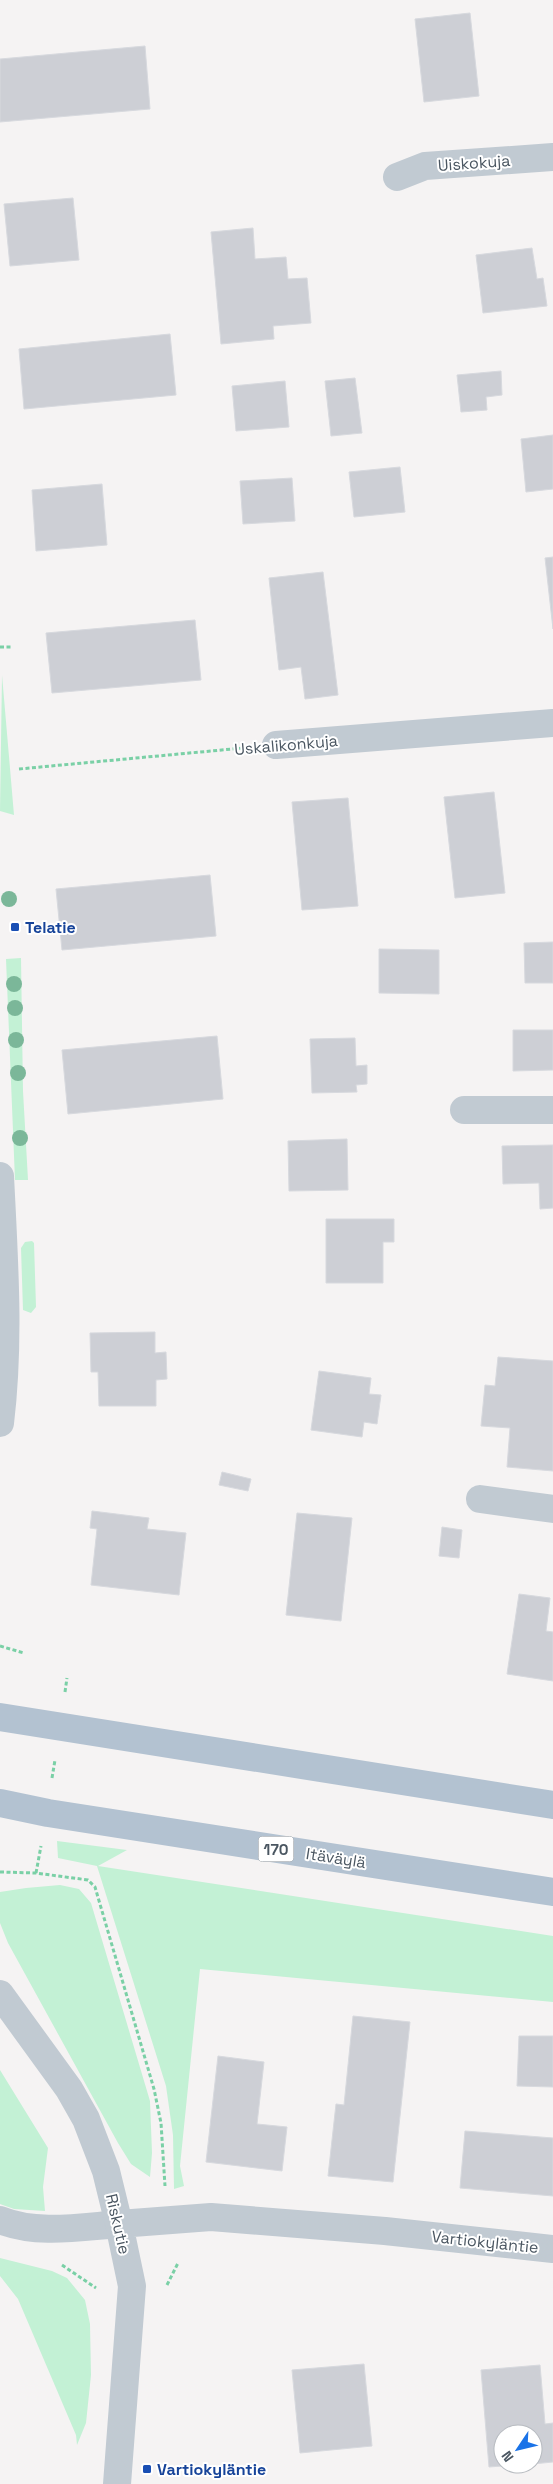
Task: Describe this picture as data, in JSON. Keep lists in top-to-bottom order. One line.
{"streets":{"main road":["170","Itäväylä"],"street":["Uiskokuja","Uskalikonkuja","Riskutie","Vartiokyläntie"]},"crossings":[["Riskutie","Vartiokyläntie"]],"places":{"transit":["Telatie","Vartiokyläntie"]},"north":"bottom left"}
